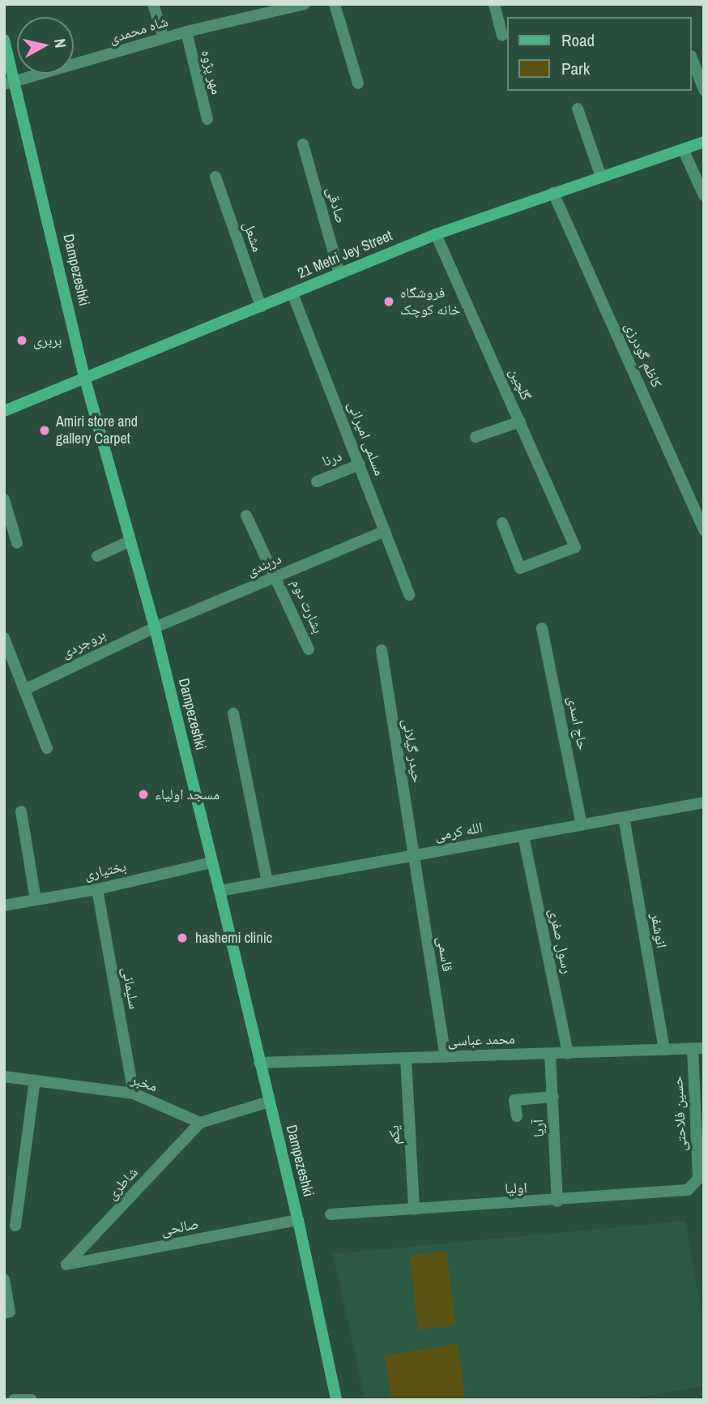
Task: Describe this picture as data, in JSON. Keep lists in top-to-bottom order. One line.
{"streets":{"main road":["21 Metri Jey Street","Dampezeshki"],"street":["شاه محمدی","مهر پژوه","صادقی","مشعل","کاظم گودرزی","گلچین","مسلمی امیرانی","درنا","دربندی","بشارت دوم","بروجردی","حاج اسدی","حیدر گیلانی","الله کرمی","بختیاری","انوشفر","رسول صفری","قاسمی","سلیمانی","محمد عباسی","مخبر","حسین فلاحتی","آریا","یکم","شاطری","اولیا","صالحی"]},"crossings":[["شاه محمدی","مهر پژوه"],["شاه محمدی","Dampezeshki"],["صادقی","21 Metri Jey Street"],["مشعل","21 Metri Jey Street"],["21 Metri Jey Street","Dampezeshki"],["21 Metri Jey Street","کاظم گودرزی"],["21 Metri Jey Street","گلچین"],["21 Metri Jey Street","مسلمی امیرانی"],["Dampezeshki","دربندی"],["Dampezeshki","بروجردی"],["Dampezeshki","الله کرمی"],["Dampezeshki","بختیاری"],["Dampezeshki","محمد عباسی"],["Dampezeshki","صالحی"],["مسلمی امیرانی","درنا"],["مسلمی امیرانی","دربندی"],["دربندی","بشارت دوم"],["دربندی","بروجردی"],["حاج اسدی","الله کرمی"],["حیدر گیلانی","الله کرمی"],["حیدر گیلانی","قاسمی"],["الله کرمی","انوشفر"],["الله کرمی","رسول صفری"],["الله کرمی","قاسمی"],["بختیاری","سلیمانی"],["انوشفر","محمد عباسی"],["رسول صفری","محمد عباسی"],["قاسمی","محمد عباسی"],["سلیمانی","مخبر"],["محمد عباسی","حسین فلاحتی"],["محمد عباسی","آریا"],["محمد عباسی","یکم"],["مخبر","شاطری"],["حسین فلاحتی","اولیا"],["آریا","اولیا"],["یکم","اولیا"],["شاطری","صالحی"]],"places":["فروشگاه خانه کوچک","بربری","Amiri store and gallery Carpet","مسجد اولیاء","hashemi clinic"],"legend":["Road","Park"],"north":"right"}
